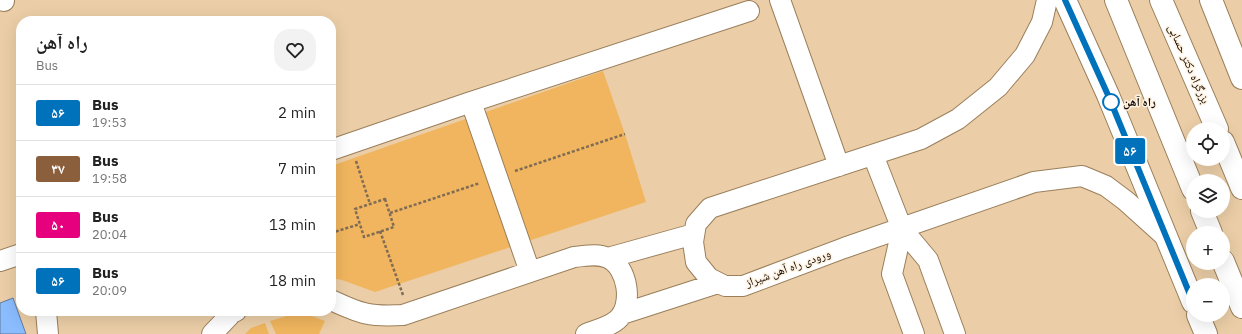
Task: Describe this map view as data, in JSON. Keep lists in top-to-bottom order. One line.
{"streets":{"main road":["بزرگراه دکتر حسابی"],"street":["ورودی راه آهن شیراز"]},"places":["راه آهن"],"lines":["bus line ۵۶"],"page":{"on_map":"۵۶","heading":["راه آهن","Bus"],"list":[{"mark":"۵۶","name":"Bus","note":"19:53","value":"2 min"},{"mark":"۳۷","name":"Bus","note":"19:58","value":"7 min"},{"mark":"۵۰","name":"Bus","note":"20:04","value":"13 min"},{"mark":"۵۶","name":"Bus","note":"20:09","value":"18 min"}],"map_buttons":["+","−"]}}
